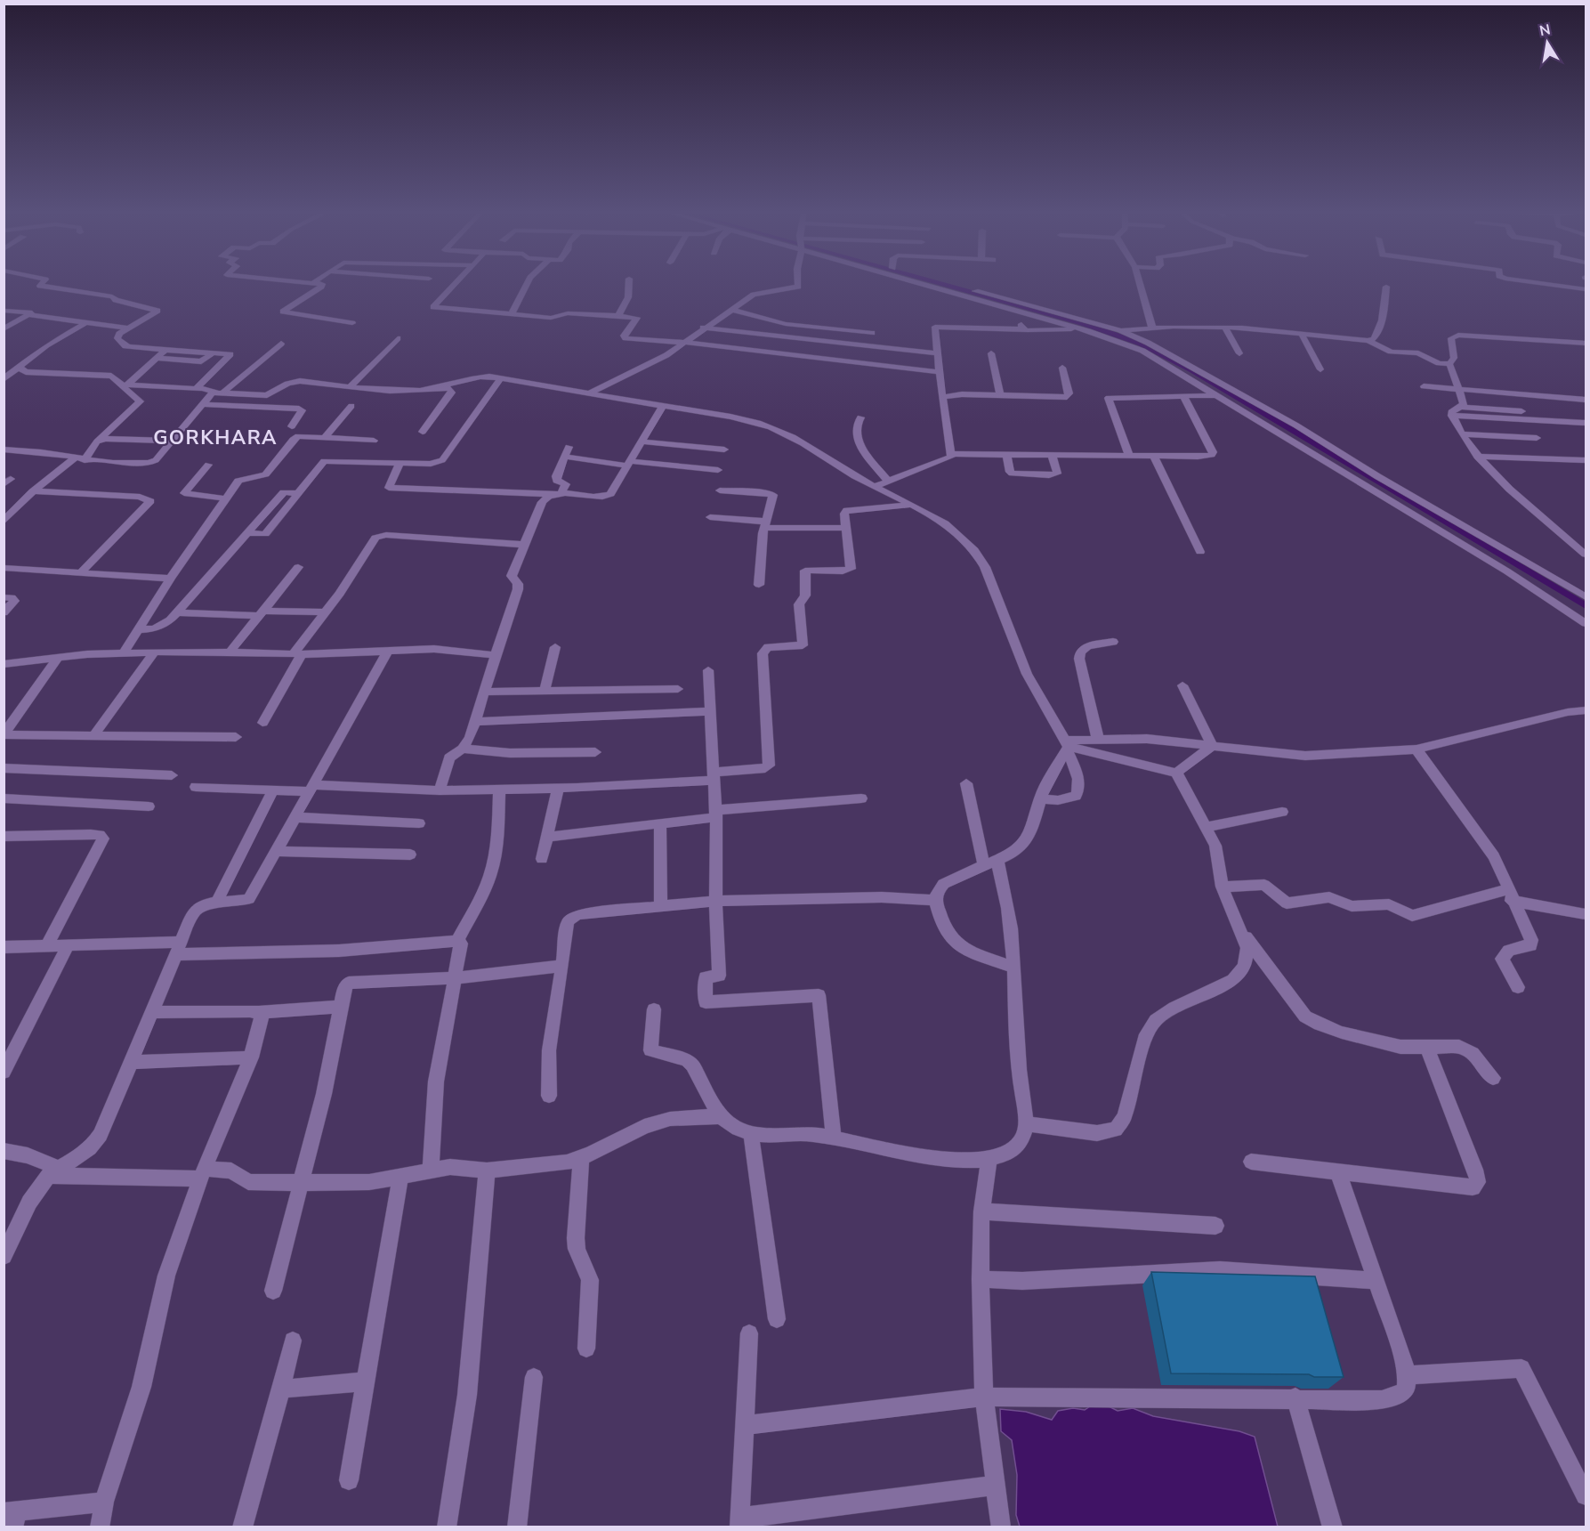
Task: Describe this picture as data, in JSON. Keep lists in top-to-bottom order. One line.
{"districts":["GORKHARA"],"north":"top"}
